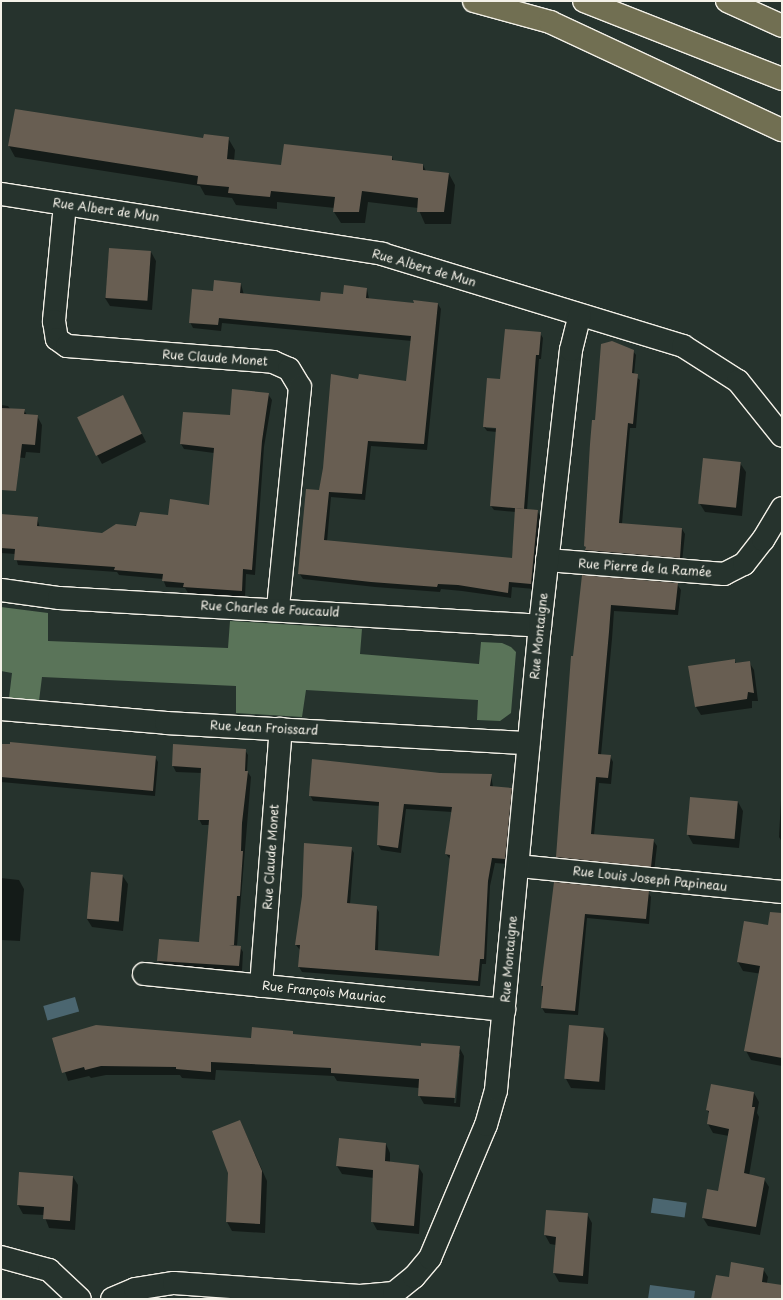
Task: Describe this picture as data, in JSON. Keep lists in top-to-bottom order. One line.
{"streets":{"street":["Rue Albert de Mun","Rue Claude Monet","Rue Pierre de la Ramée","Rue Charles de Foucauld","Rue Montaigne","Rue Jean Froissard","Rue Louis Joseph Papineau","Rue François Mauriac"]},"crossings":[["Rue Albert de Mun","Rue Claude Monet"],["Rue Albert de Mun","Rue Montaigne"],["Rue Claude Monet","Rue Charles de Foucauld"],["Rue Claude Monet","Rue Jean Froissard"],["Rue Claude Monet","Rue François Mauriac"],["Rue Pierre de la Ramée","Rue Montaigne"],["Rue Charles de Foucauld","Rue Montaigne"],["Rue Montaigne","Rue Jean Froissard"],["Rue Montaigne","Rue Louis Joseph Papineau"],["Rue Montaigne","Rue François Mauriac"]]}
